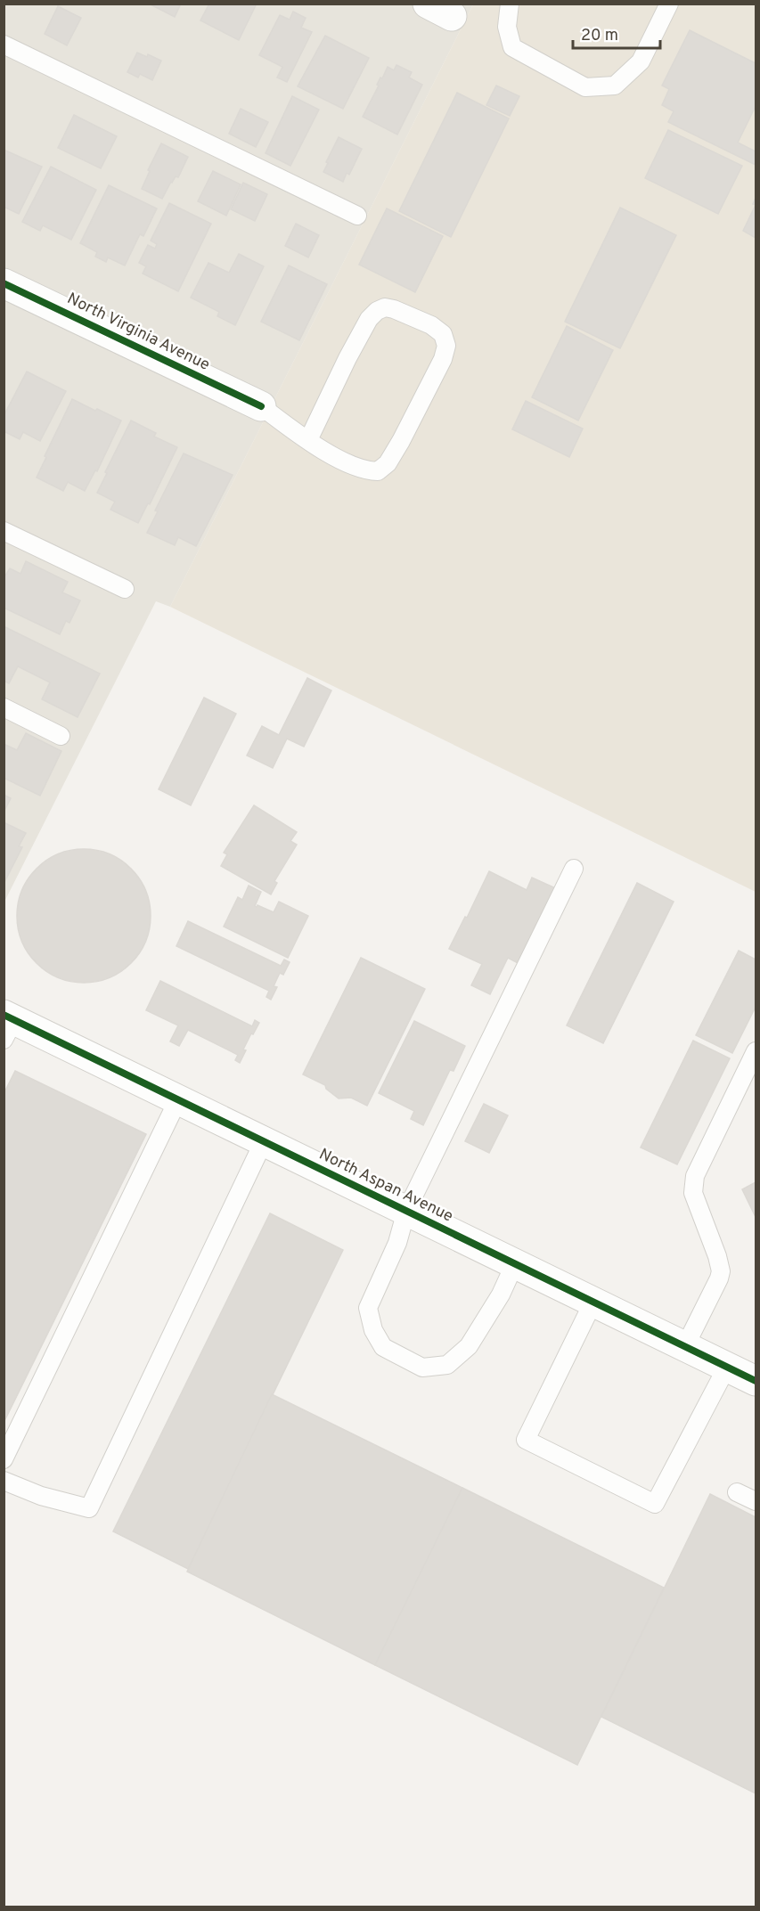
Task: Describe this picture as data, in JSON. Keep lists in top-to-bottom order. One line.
{"streets":{"street":["North Virginia Avenue","North Aspan Avenue"]},"scale_bar":"20 m"}
